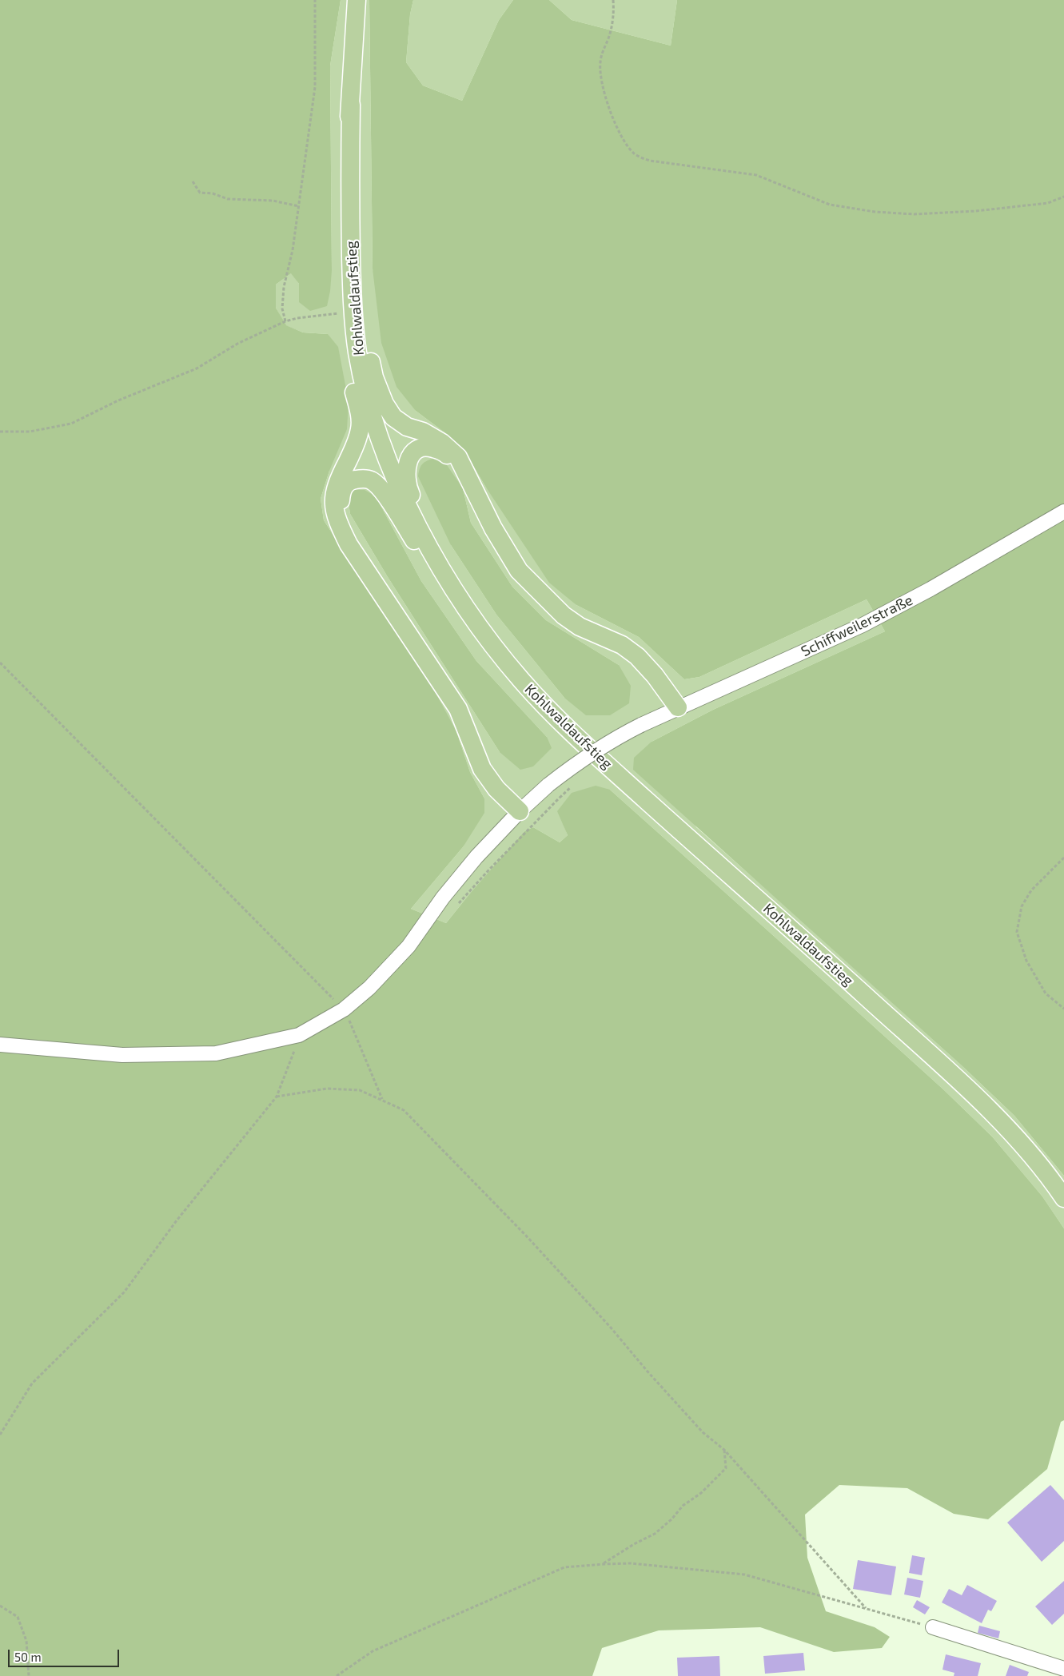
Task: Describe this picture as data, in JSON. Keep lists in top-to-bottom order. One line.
{"streets":{"main road":["Kohlwaldaufstieg"],"street":["Schiffweilerstraße"]},"scale_bar":"50 m"}
